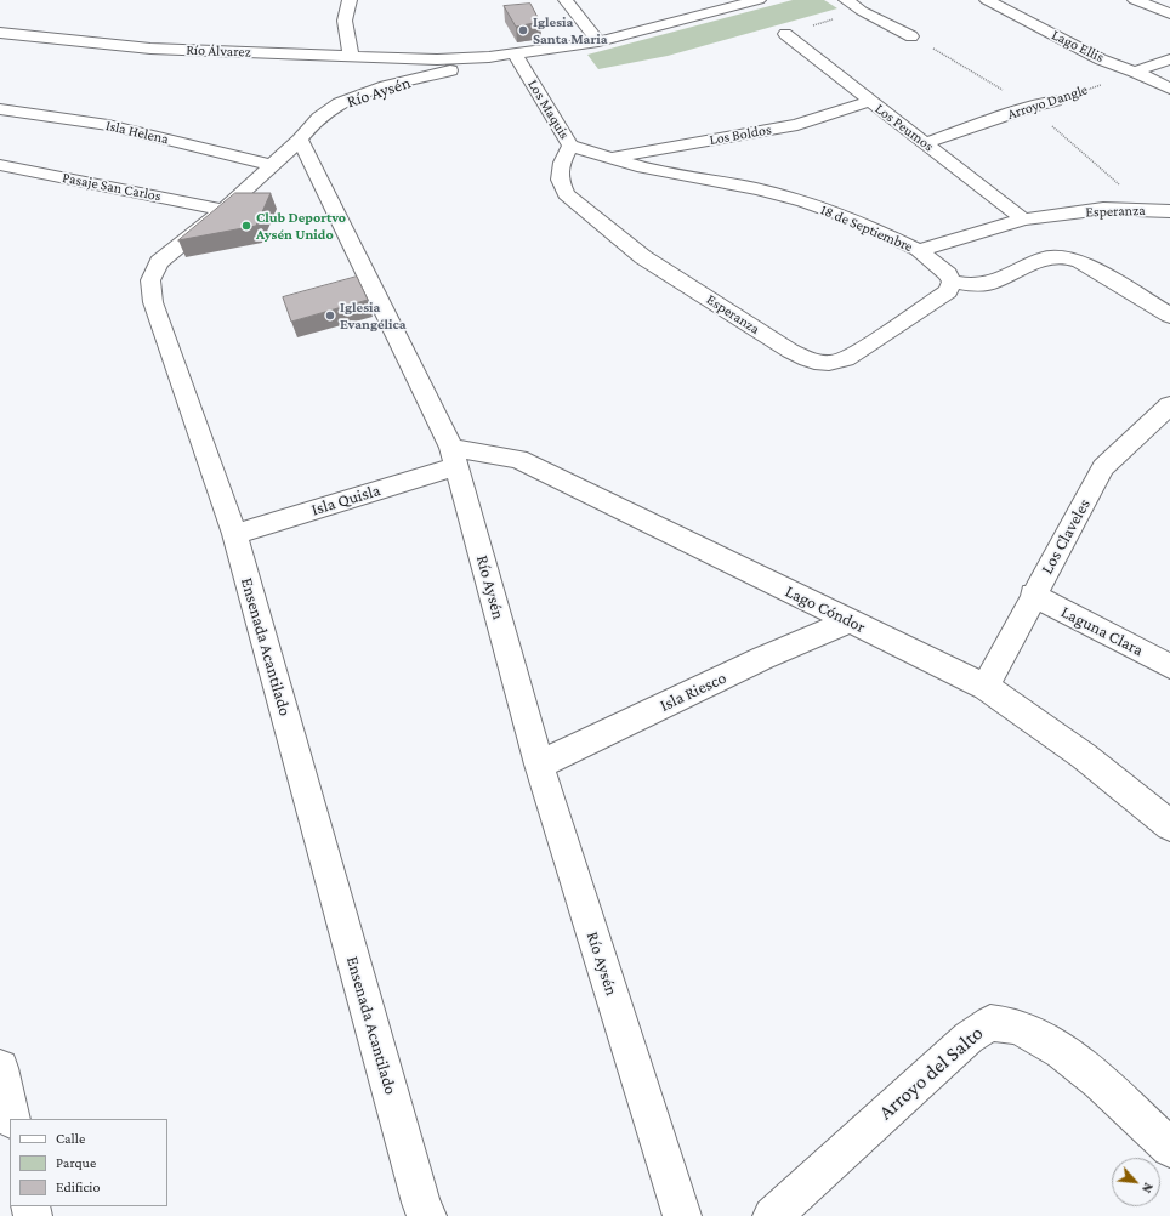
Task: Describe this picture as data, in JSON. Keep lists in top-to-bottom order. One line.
{"streets":{"street":["Lago Ellis","Río Álvarez","Río Aysén","Arroyo Dangle","Los Maquis","Los Peumos","Isla Helena","Los Boldos","Pasaje San Carlos","Esperanza","18 de Septiembre","Isla Quisla","Los Claveles","Lago Cóndor","Laguna Clara","Ensenada Acantilado","Isla Riesco","Arroyo del Salto"]},"crossings":[["Lago Ellis","Arroyo Dangle"],["Río Álvarez","Río Aysén"],["Río Álvarez","Los Maquis"],["Río Aysén","Isla Quisla"],["Río Aysén","Lago Cóndor"],["Río Aysén","Ensenada Acantilado"],["Río Aysén","Isla Riesco"],["Arroyo Dangle","Los Peumos"],["Los Maquis","Los Boldos"],["Los Maquis","Esperanza"],["Los Maquis","18 de Septiembre"],["Los Peumos","Los Boldos"],["Los Peumos","Esperanza"],["Isla Helena","Ensenada Acantilado"],["Los Boldos","18 de Septiembre"],["Pasaje San Carlos","Ensenada Acantilado"],["Esperanza","18 de Septiembre"],["Isla Quisla","Lago Cóndor"],["Isla Quisla","Ensenada Acantilado"],["Los Claveles","Lago Cóndor"],["Los Claveles","Laguna Clara"],["Lago Cóndor","Isla Riesco"]],"places":["Iglesia Santa Maria","Club Deportvo Aysén Unido","Iglesia Evangélica"],"legend":["Calle","Parque","Edificio"],"north":"bottom right"}
